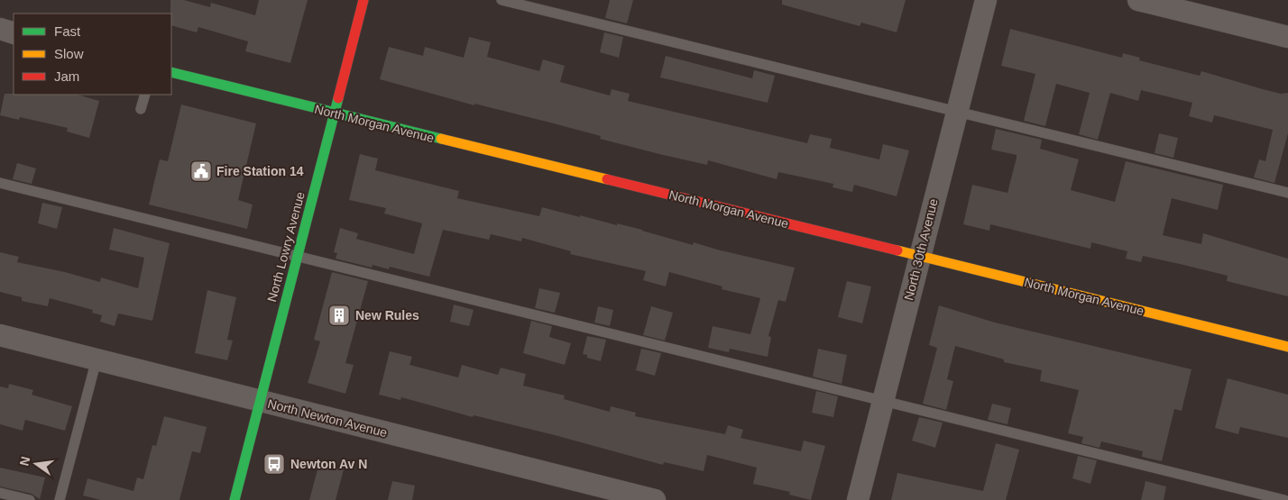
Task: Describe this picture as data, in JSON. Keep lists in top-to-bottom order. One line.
{"streets":{"street":["North Morgan Avenue","North Lowry Avenue","North 30th Avenue","North Newton Avenue"]},"crossings":[["North Morgan Avenue","North Lowry Avenue"],["North Morgan Avenue","North 30th Avenue"],["North Lowry Avenue","North Newton Avenue"]],"places":{"public building":["Fire Station 14"],"building":["New Rules"],"bus stop":["Newton Av N"]},"legend":["Fast","Slow","Jam"],"north":"left"}
